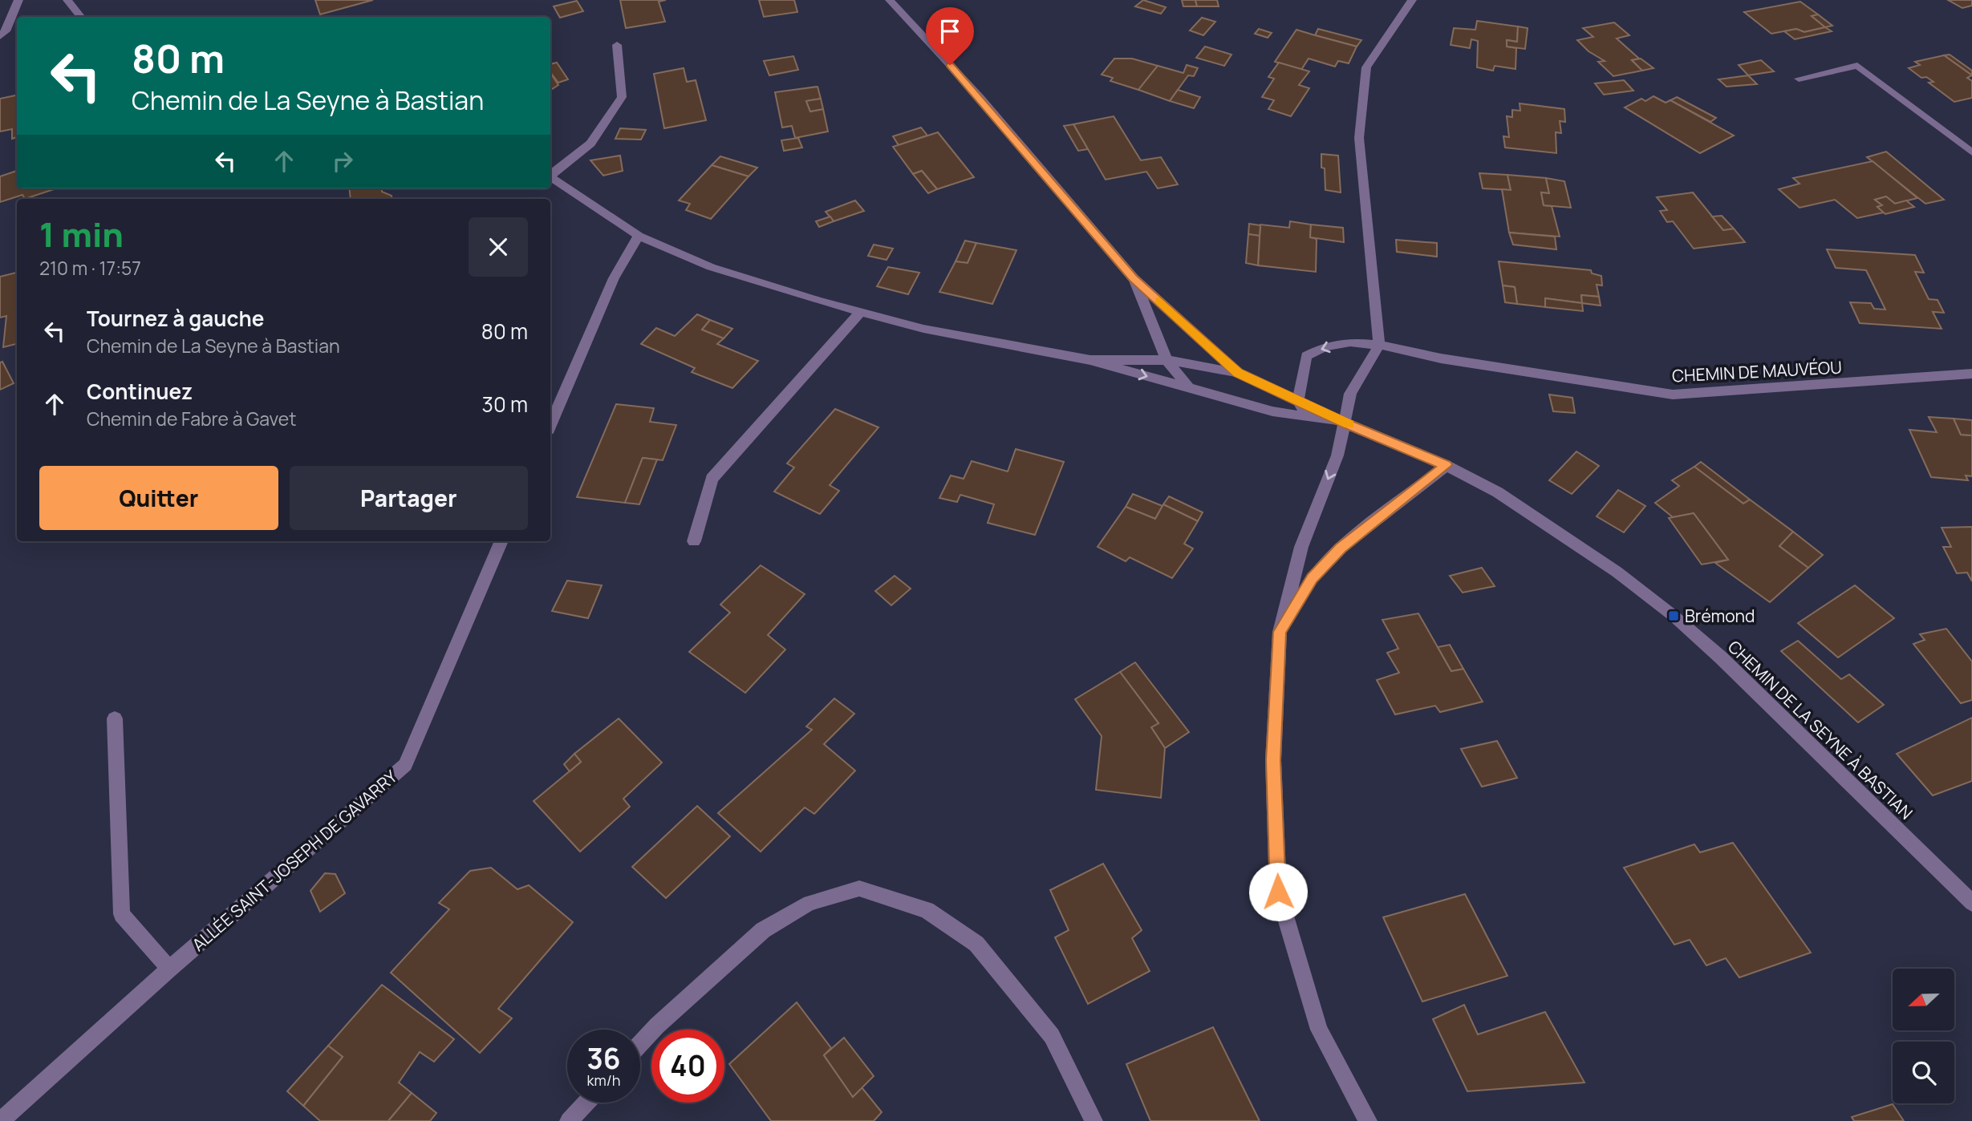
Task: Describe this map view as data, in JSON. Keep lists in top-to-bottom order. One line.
{"streets":{"street":["CHEMIN DE MAUVÉOU","CHEMIN DE LA SEYNE À BASTIAN","ALLÉE SAINT-JOSEPH DE GAVARRY"]},"places":{"transit":["Brémond"]},"north":"left","page":{"turn":["80 m","Chemin de La Seyne à Bastian"],"heading":["1 min","210 m · 17:57"],"list":[{"name":"Tournez à gauche","note":"Chemin de La Seyne à Bastian","value":"80 m"},{"name":"Continuez","note":"Chemin de Fabre à Gavet","value":"30 m"}],"buttons":["Quitter","Partager"],"speed":"36 km/h","limit":"40"}}
